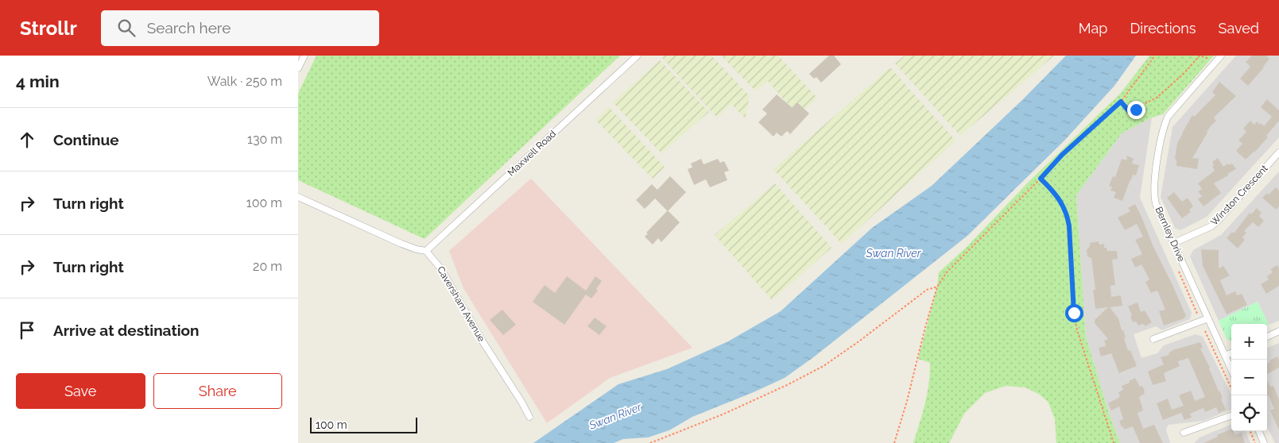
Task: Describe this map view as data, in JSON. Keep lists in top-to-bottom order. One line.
{"streets":{"street":["Maxwell Road","Winston Crescent","Bernley Drive","Caversham Avenue"]},"crossings":[["Maxwell Road","Caversham Avenue"],["Winston Crescent","Bernley Drive"]],"water":["Swan River"],"scale_bar":"100 m","page":{"header":"Strollr","search":"Search here","nav":["Map","Directions","Saved"],"heading":["4 min","Walk · 250 m"],"list":[["Continue","130 m"],["Turn right","100 m"],["Turn right","20 m"],"Arrive at destination"],"map_buttons":["+","−"],"buttons":["Save","Share"],"scale":"100 m"}}
